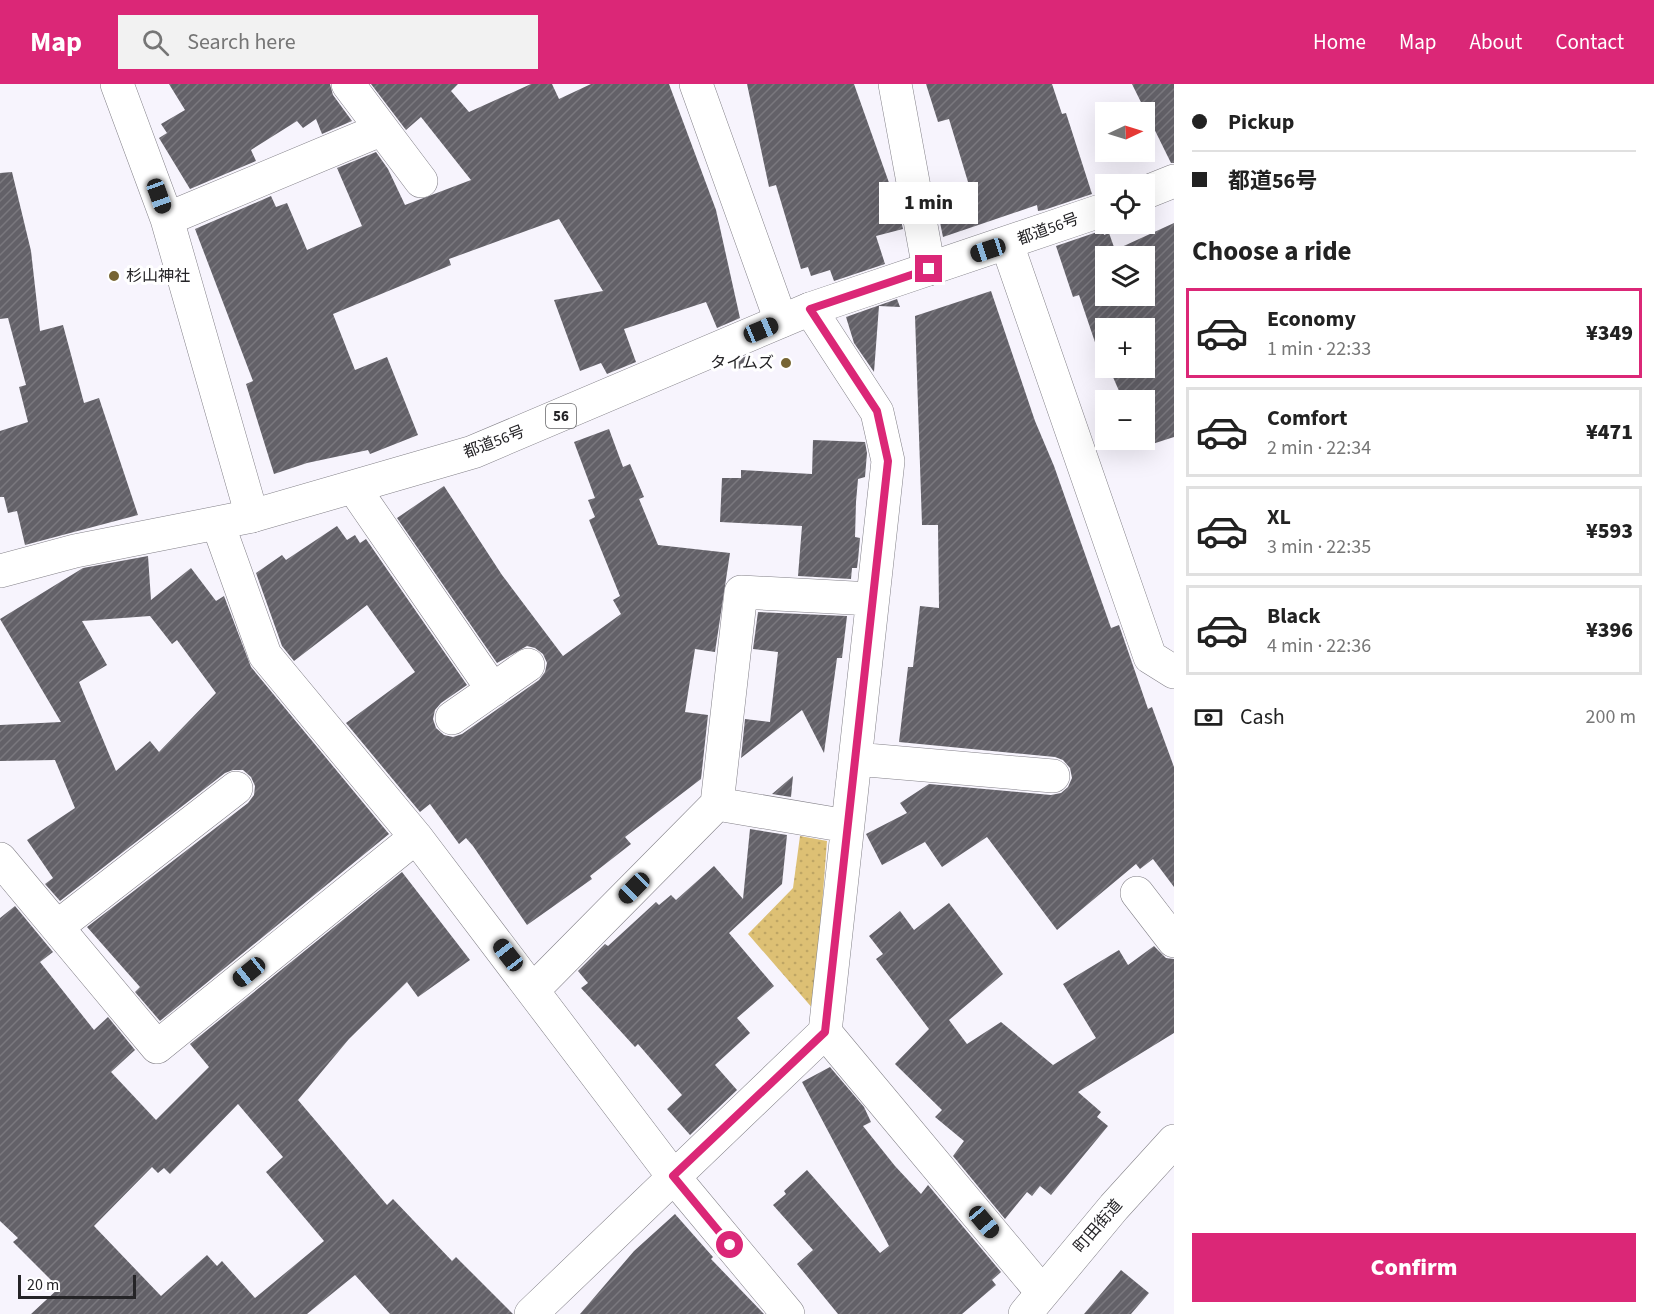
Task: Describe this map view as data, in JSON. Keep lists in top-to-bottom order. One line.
{"streets":{"street":["都道56号","56","町田街道"]},"places":["杉山神社","タイムズ"],"scale_bar":"20 m","north":"right","page":{"header":"Map","search":"Search here","nav":["Home","Map","About","Contact"],"banner":["Pickup","都道56号"],"map_buttons":["+","−"],"bubble":"1 min","heading":"Choose a ride","list":[{"name":"Economy","note":"1 min · 22:33","value":"¥349"},{"name":"Comfort","note":"2 min · 22:34","value":"¥471"},{"name":"XL","note":"3 min · 22:35","value":"¥593"},{"name":"Black","note":"4 min · 22:36","value":"¥396"}],"pay":["Cash","200 m"],"buttons":"Confirm","scale":"20 m"}}
